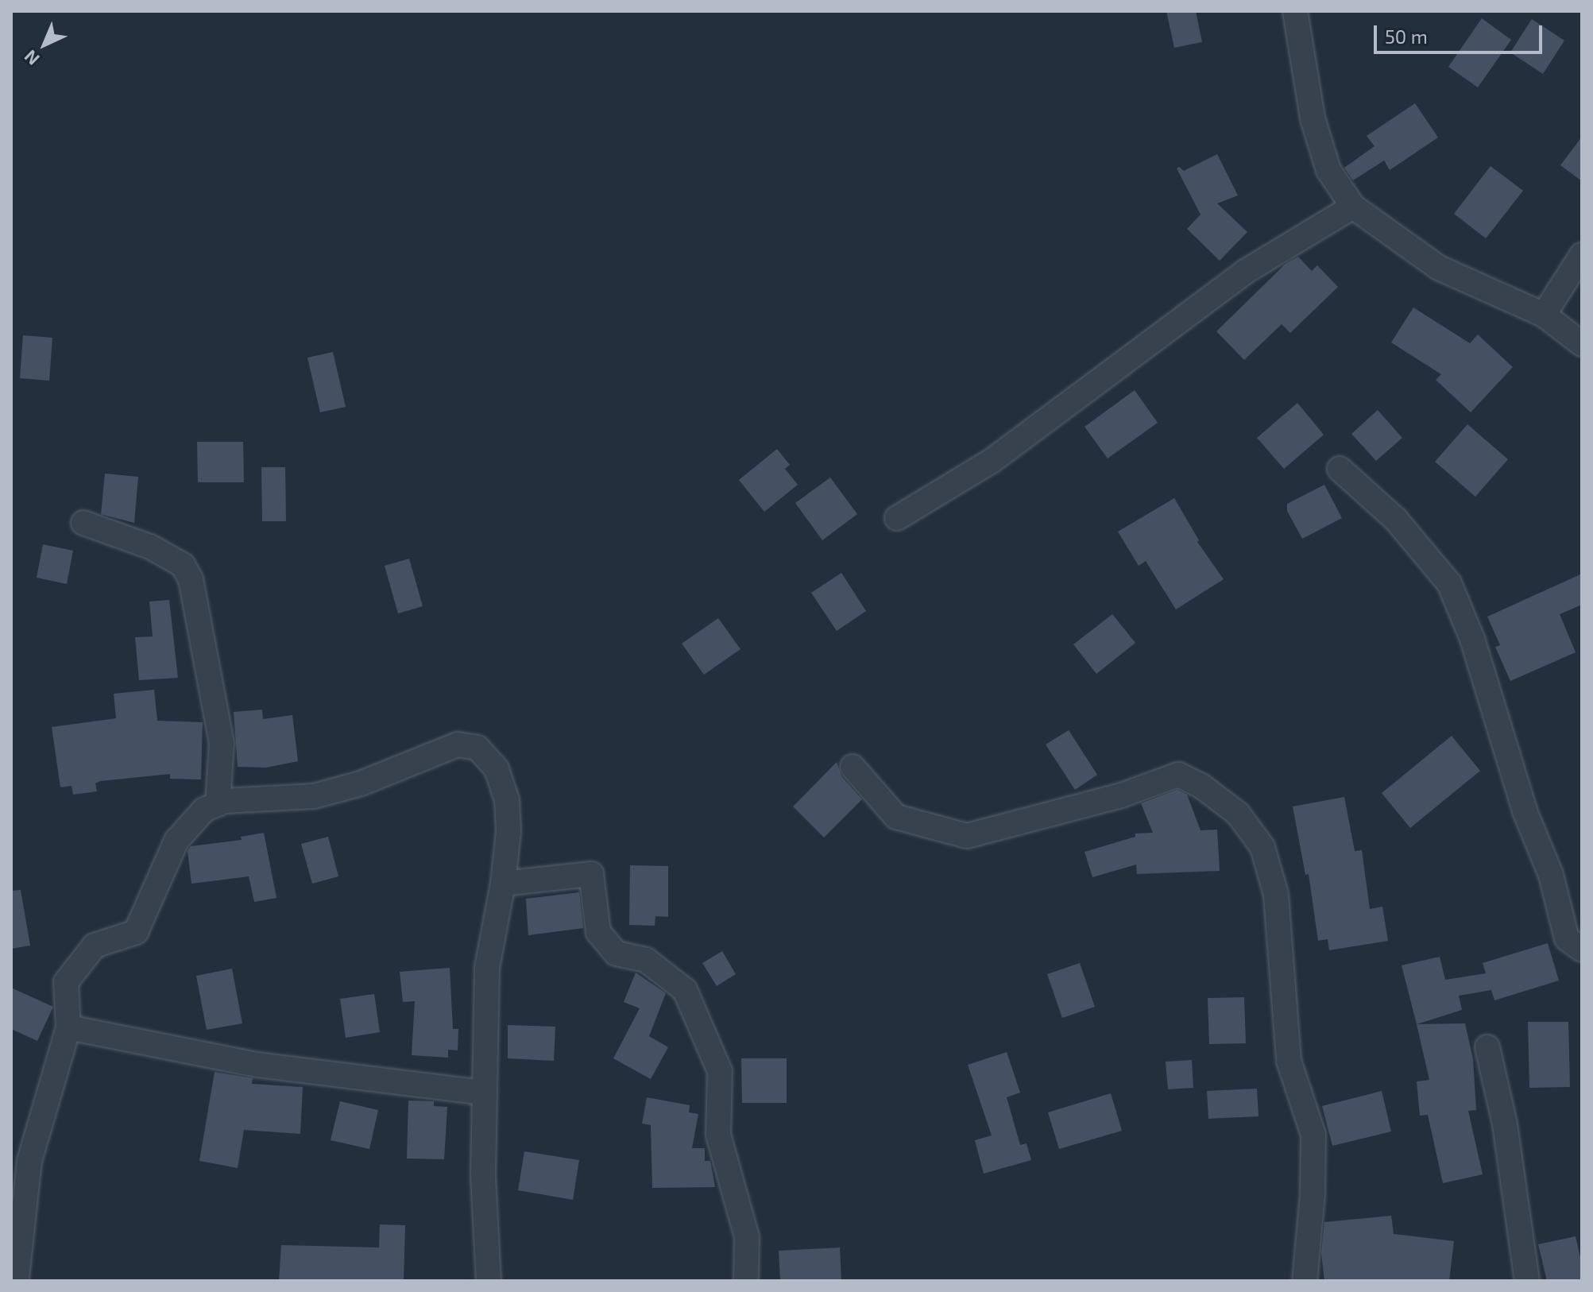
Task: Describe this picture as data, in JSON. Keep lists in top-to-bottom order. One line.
{"scale_bar":"50 m","north":"bottom left"}
